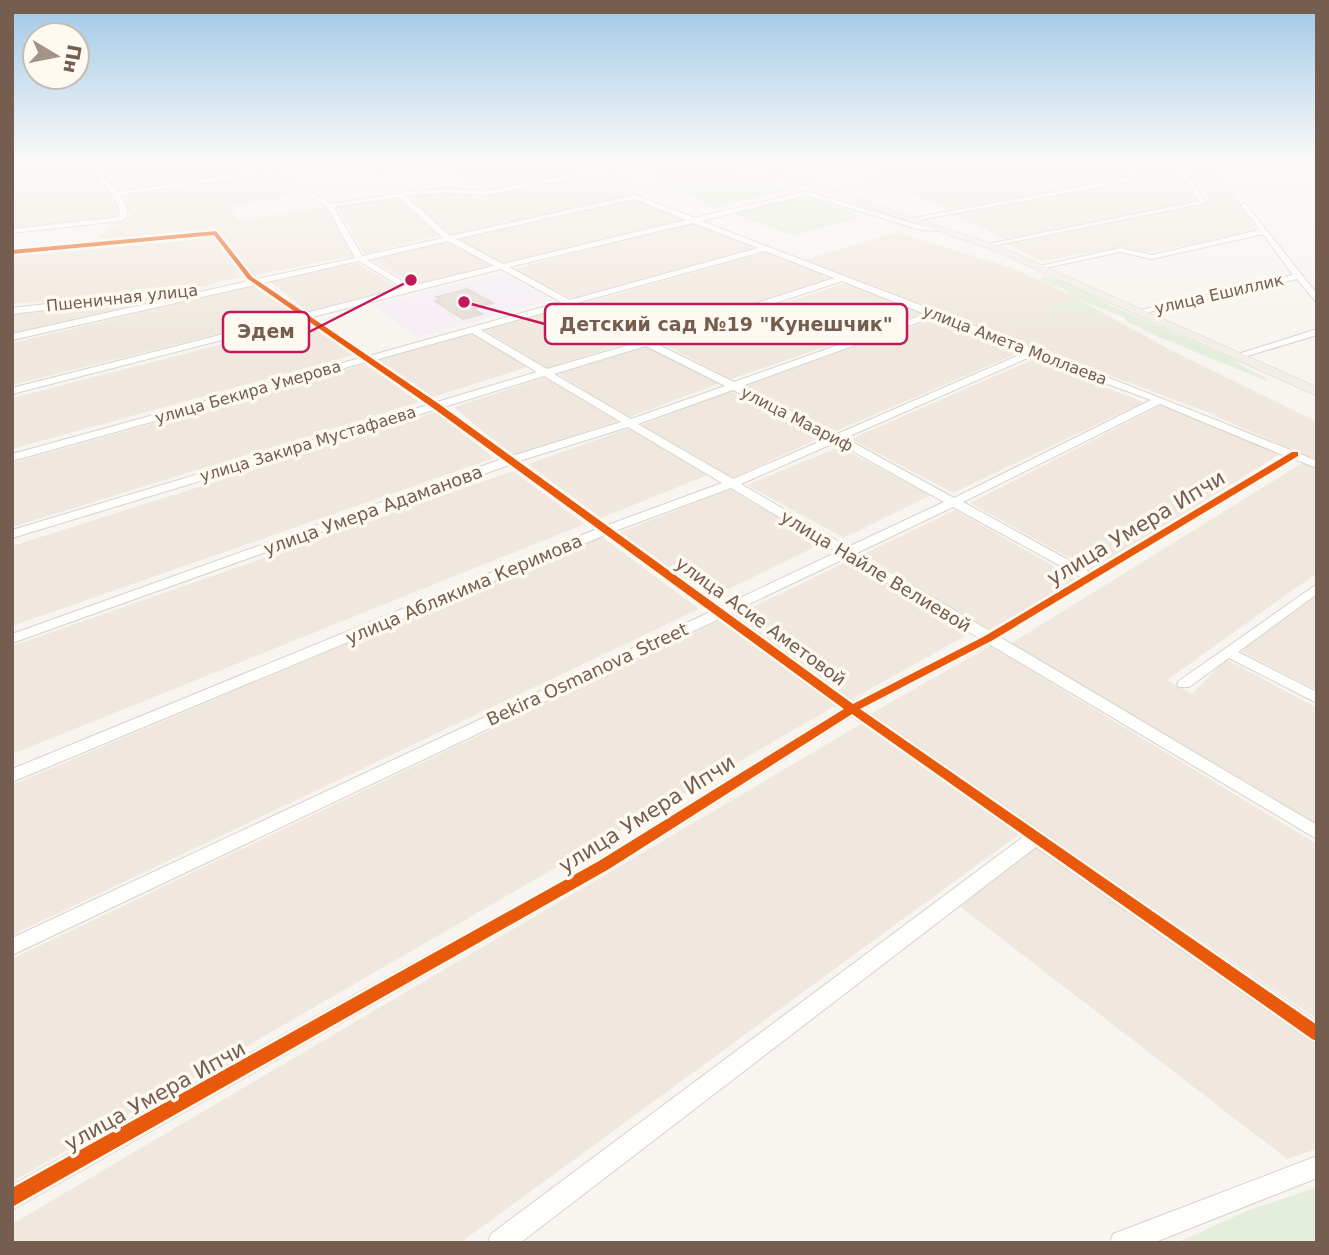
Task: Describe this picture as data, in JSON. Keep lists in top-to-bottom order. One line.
{"streets":{"street":["улица Ешиллик","Пшеничная улица","улица Амета Моллаева","улица Бекира Умерова","улица Маариф","улица Закира Мустафаева","улица Умера Адаманова","улица Умера Ипчи","улица Найле Велиевой","улица Аблякима Керимова","улица Асие Аметовой","Bekira Osmanova Street"]},"crossings":[["улица Амета Моллаева","улица Бекира Умерова"],["улица Амета Моллаева","улица Маариф"],["улица Амета Моллаева","улица Закира Мустафаева"],["улица Амета Моллаева","улица Умера Адаманова"],["улица Амета Моллаева","улица Умера Ипчи"],["улица Амета Моллаева","улица Аблякима Керимова"],["улица Амета Моллаева","Bekira Osmanova Street"],["улица Бекира Умерова","улица Маариф"],["улица Бекира Умерова","улица Найле Велиевой"],["улица Бекира Умерова","улица Асие Аметовой"],["улица Маариф","улица Закира Мустафаева"],["улица Маариф","улица Умера Адаманова"],["улица Маариф","улица Умера Ипчи"],["улица Маариф","улица Аблякима Керимова"],["улица Маариф","Bekira Osmanova Street"],["улица Закира Мустафаева","улица Найле Велиевой"],["улица Закира Мустафаева","улица Асие Аметовой"],["улица Умера Адаманова","улица Найле Велиевой"],["улица Умера Адаманова","улица Асие Аметовой"],["улица Умера Ипчи","улица Найле Велиевой"],["улица Умера Ипчи","улица Асие Аметовой"],["улица Найле Велиевой","улица Аблякима Керимова"],["улица Найле Велиевой","Bekira Osmanova Street"],["улица Аблякима Керимова","улица Асие Аметовой"],["улица Асие Аметовой","Bekira Osmanova Street"]],"places":["Эдем","Детский сад №19 \"Кунешчик\""],"north":"right"}
